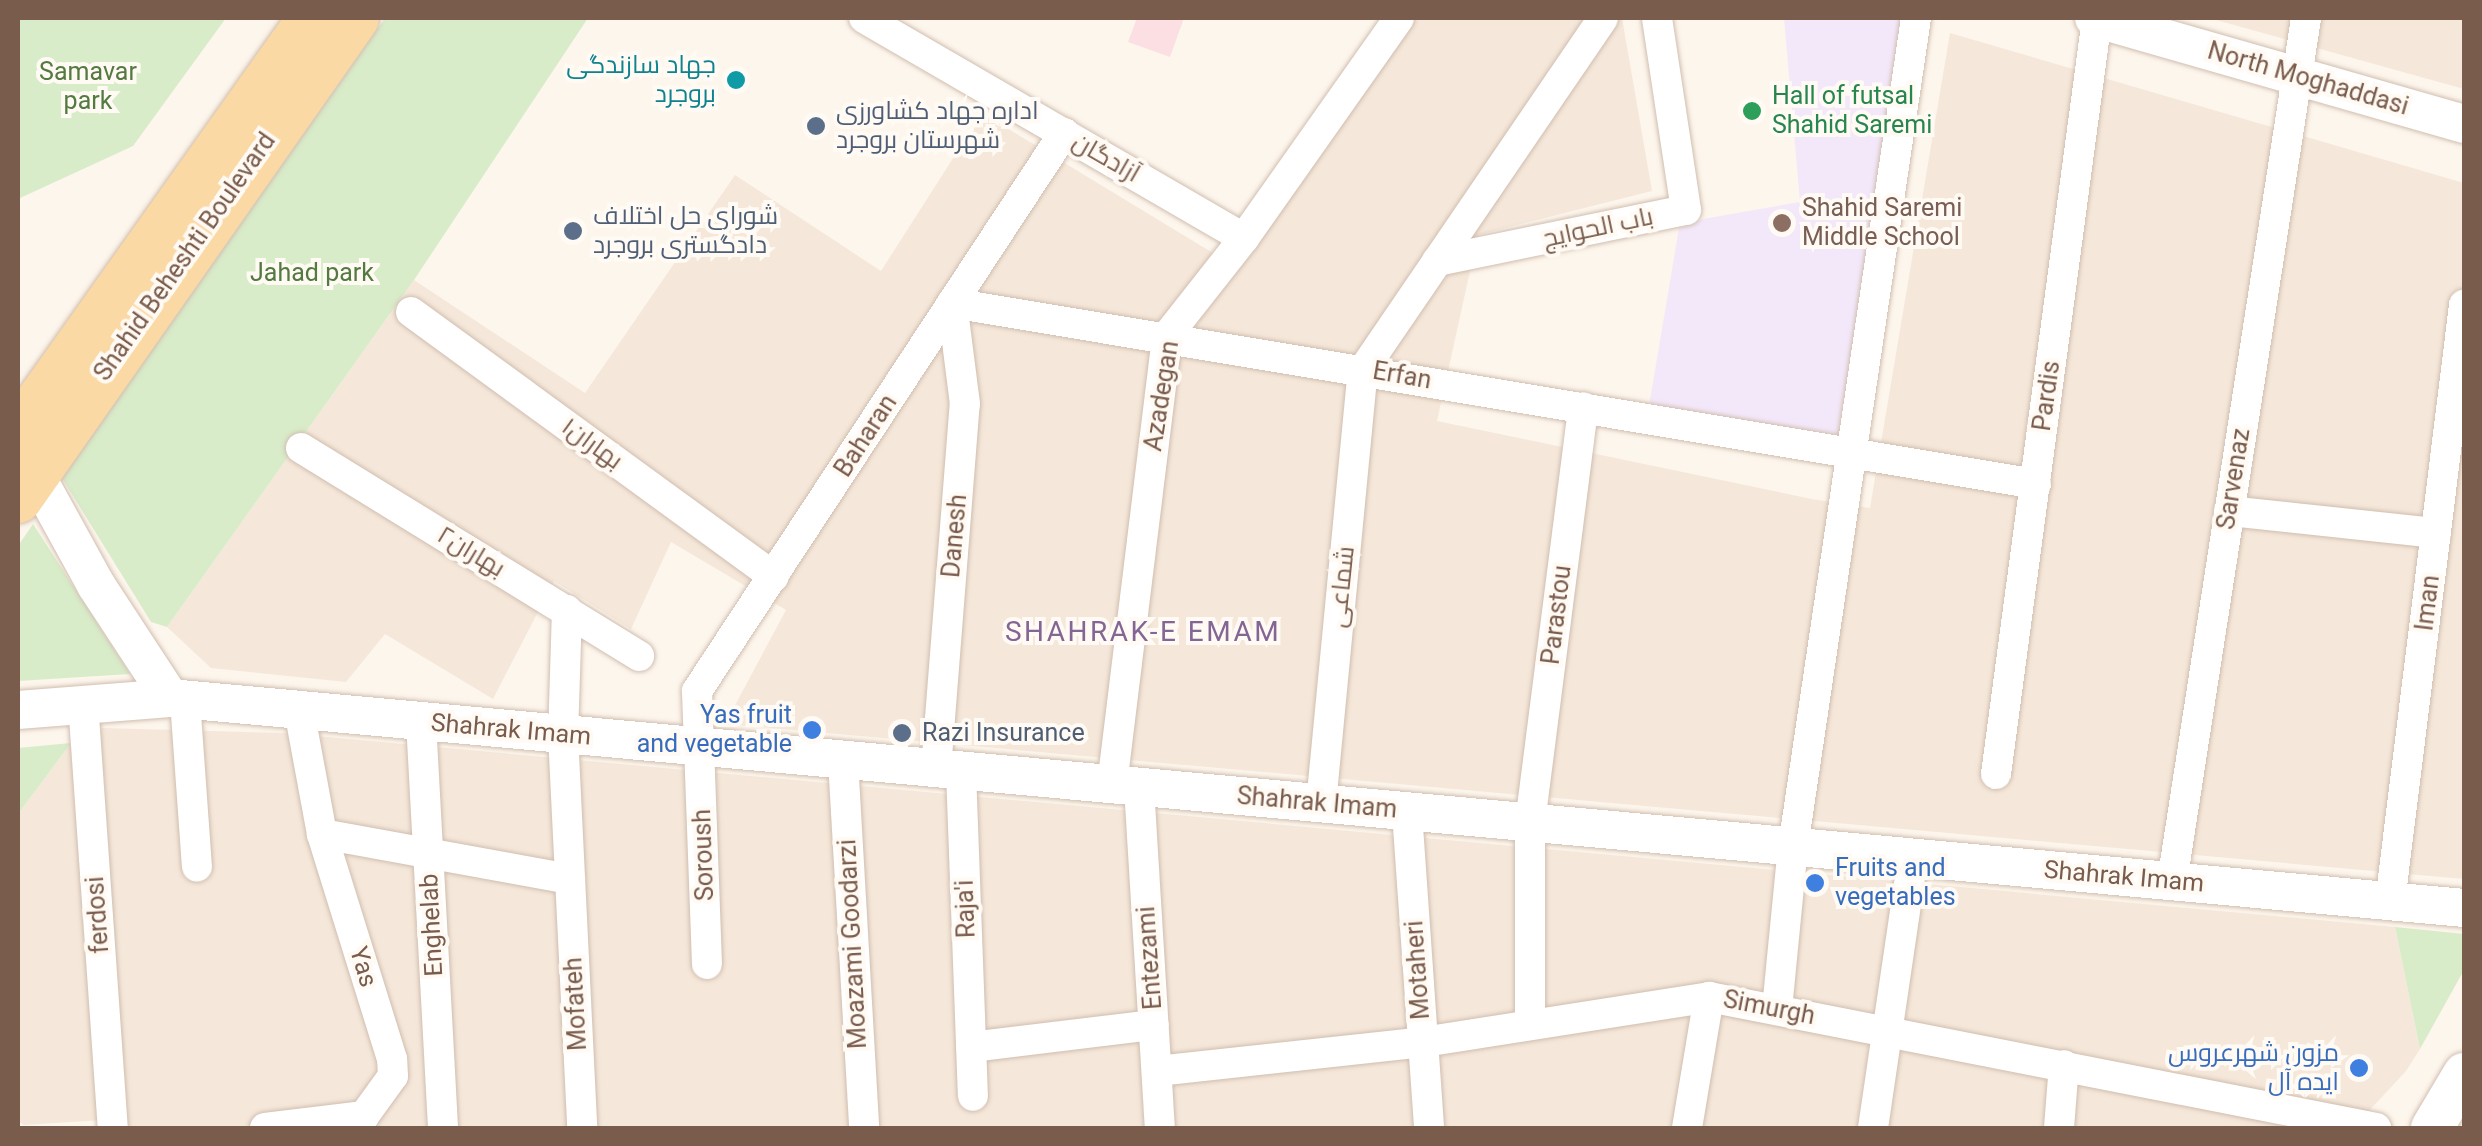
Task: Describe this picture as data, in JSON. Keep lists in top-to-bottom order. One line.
{"streets":{"main road":["Shahid Beheshti Boulevard"],"street":["North Moghaddasi","آزادگان","باب الحوایج","Erfan","Azadegan","Pardis","Baharan","بهاران۱","Sarvenaz","Danesh","بهاران۲","شماعی","Iman","Parastou","Shahrak Imam","Soroush","Raja'i","ferdosi","Enghelab","Moazami Goodarzi","Entezami","Yas","Motaheri","Mofateh","Simurgh"]},"crossings":[["North Moghaddasi","Pardis"],["North Moghaddasi","Sarvenaz"],["آزادگان","Azadegan"],["آزادگان","Baharan"],["Erfan","Azadegan"],["Erfan","Pardis"],["Erfan","Baharan"],["Erfan","Danesh"],["Erfan","شماعی"],["Erfan","Parastou"],["Azadegan","Shahrak Imam"],["Azadegan","Entezami"],["Baharan","بهاران۱"],["Baharan","Danesh"],["Baharan","Shahrak Imam"],["Baharan","Soroush"],["Sarvenaz","Shahrak Imam"],["Danesh","Shahrak Imam"],["Danesh","Raja'i"],["بهاران۲","Mofateh"],["شماعی","Shahrak Imam"],["Iman","Shahrak Imam"],["Parastou","Shahrak Imam"],["Parastou","Simurgh"],["Shahrak Imam","Soroush"],["Shahrak Imam","Raja'i"],["Shahrak Imam","ferdosi"],["Shahrak Imam","Enghelab"],["Shahrak Imam","Moazami Goodarzi"],["Shahrak Imam","Entezami"],["Shahrak Imam","Yas"],["Shahrak Imam","Motaheri"],["Shahrak Imam","Mofateh"],["Entezami","Simurgh"],["Motaheri","Simurgh"]],"districts":["SHAHRAK-E EMAM"],"parks":["Samavar park","Jahad park"],"places":["جهاد سازندگی بروجرد","Hall of futsal Shahid Saremi","اداره جهاد کشاورزی شهرستان بروجرد","Shahid Saremi Middle School","شورای حل اختلاف دادگستری بروجرد","Yas fruit and vegetable","Razi Insurance","Fruits and vegetables","مزون شهرعروس ایده آل"]}
